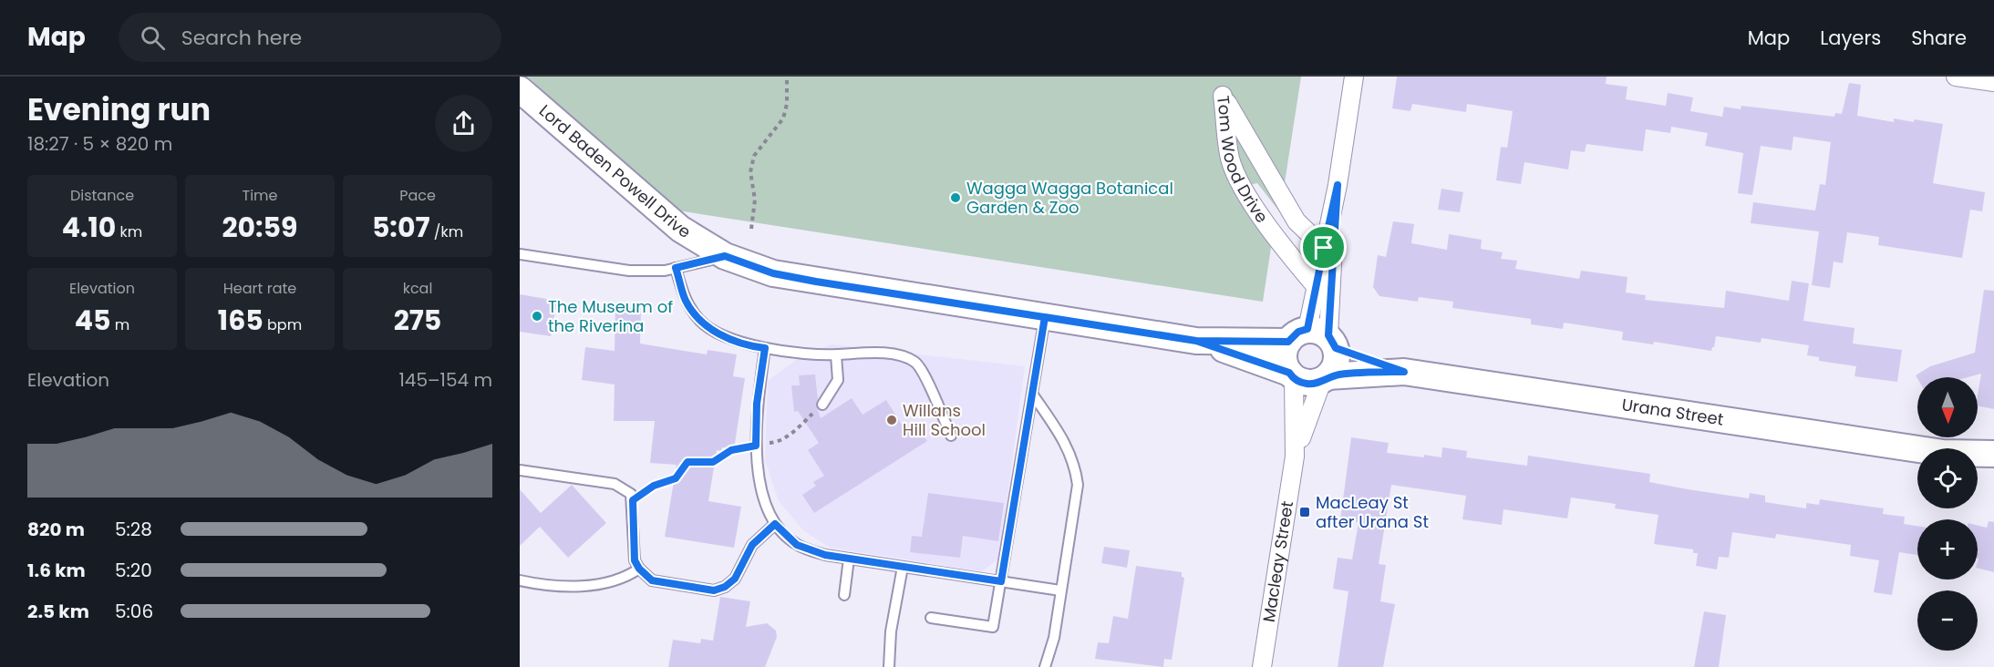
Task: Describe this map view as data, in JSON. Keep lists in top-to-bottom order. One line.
{"streets":{"street":["Tom Wood Drive","Lord Baden Powell Drive","Urana Street","Macleay Street"]},"crossings":[["Lord Baden Powell Drive","Urana Street"],["Lord Baden Powell Drive","Macleay Street"],["Urana Street","Macleay Street"]],"places":{"other":["Wagga Wagga Botanical Garden & Zoo","The Museum of the Riverina","Willans Hill School"],"transit":["MacLeay St after Urana St"]},"north":"bottom","page":{"header":"Map","search":"Search here","nav":["Map","Layers","Share"],"heading":["Evening run","18:27 · 5 × 820 m"],"stats":[["Distance","4.10 km"],["Time","20:59"],["Pace","5:07 /km"],["Elevation","45 m"],["Heart rate","165 bpm"],["kcal","275"]],"chart":["Elevation","145–154 m"],"map_buttons":["+","−"],"list":[{"name":"820 m","note":"5:28"},{"name":"1.6 km","note":"5:20"},{"name":"2.5 km","note":"5:06"}]}}
